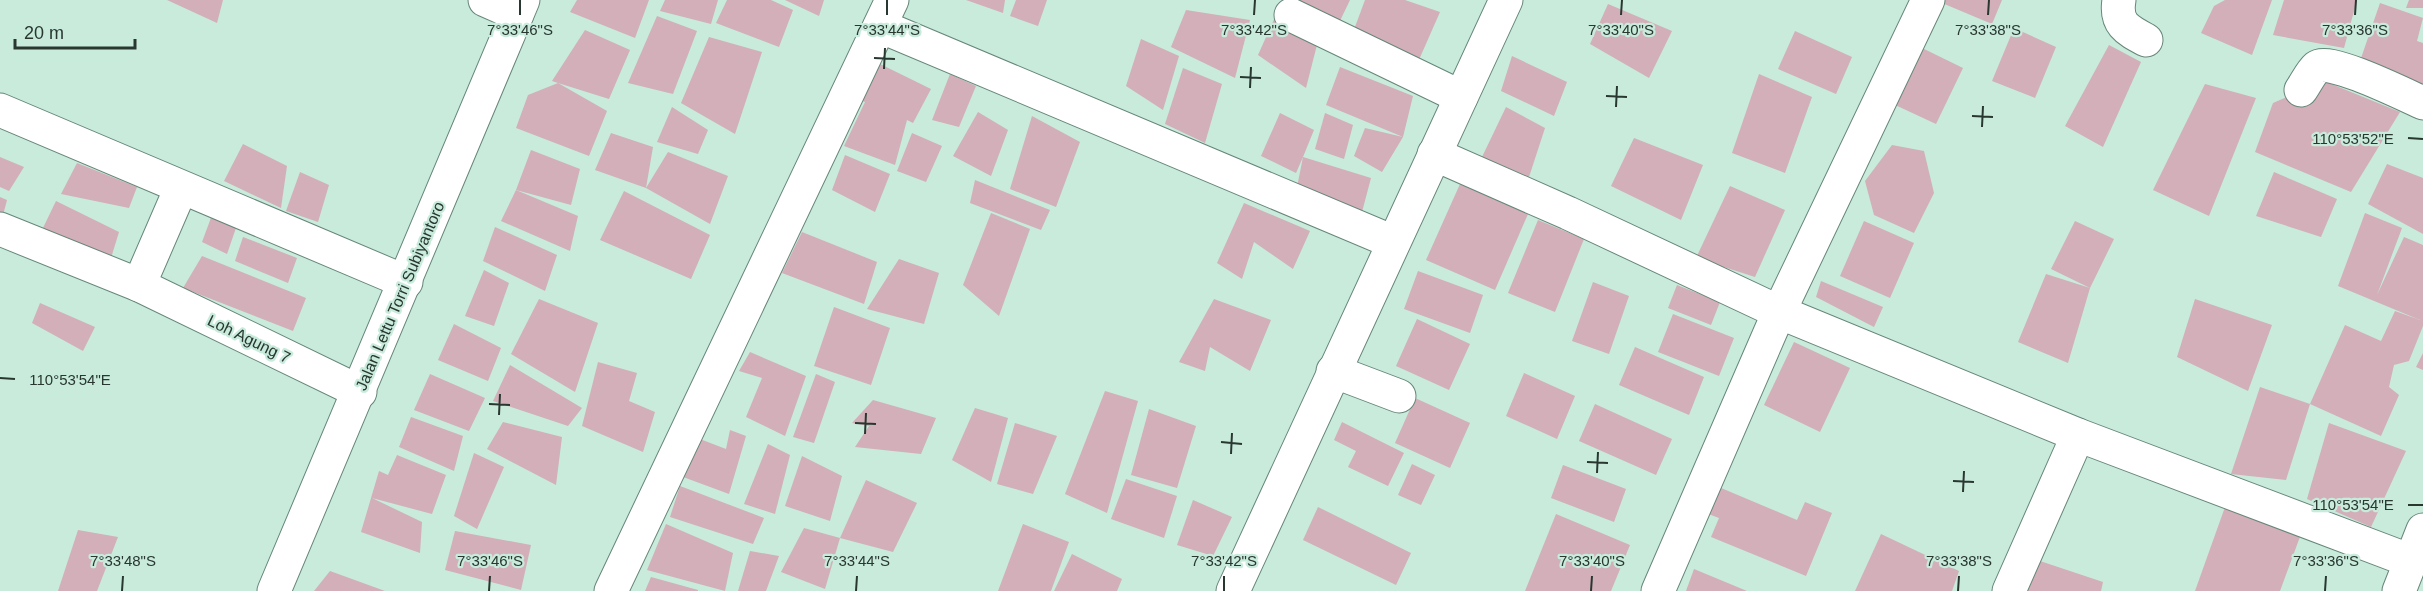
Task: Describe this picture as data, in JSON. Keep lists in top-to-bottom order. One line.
{"streets":{"street":["Jalan Lettu Torri Subiyantoro","Loh Agung 7"]},"crossings":[["Jalan Lettu Torri Subiyantoro","Loh Agung 7"]],"scale_bar":"20 m","coordinates":["7°33'40\"S","7°33'46\"S","7°33'44\"S","7°33'42\"S","7°33'38\"S","7°33'36\"S","110°53'52\"E","110°53'54\"E","7°33'48\"S"]}
